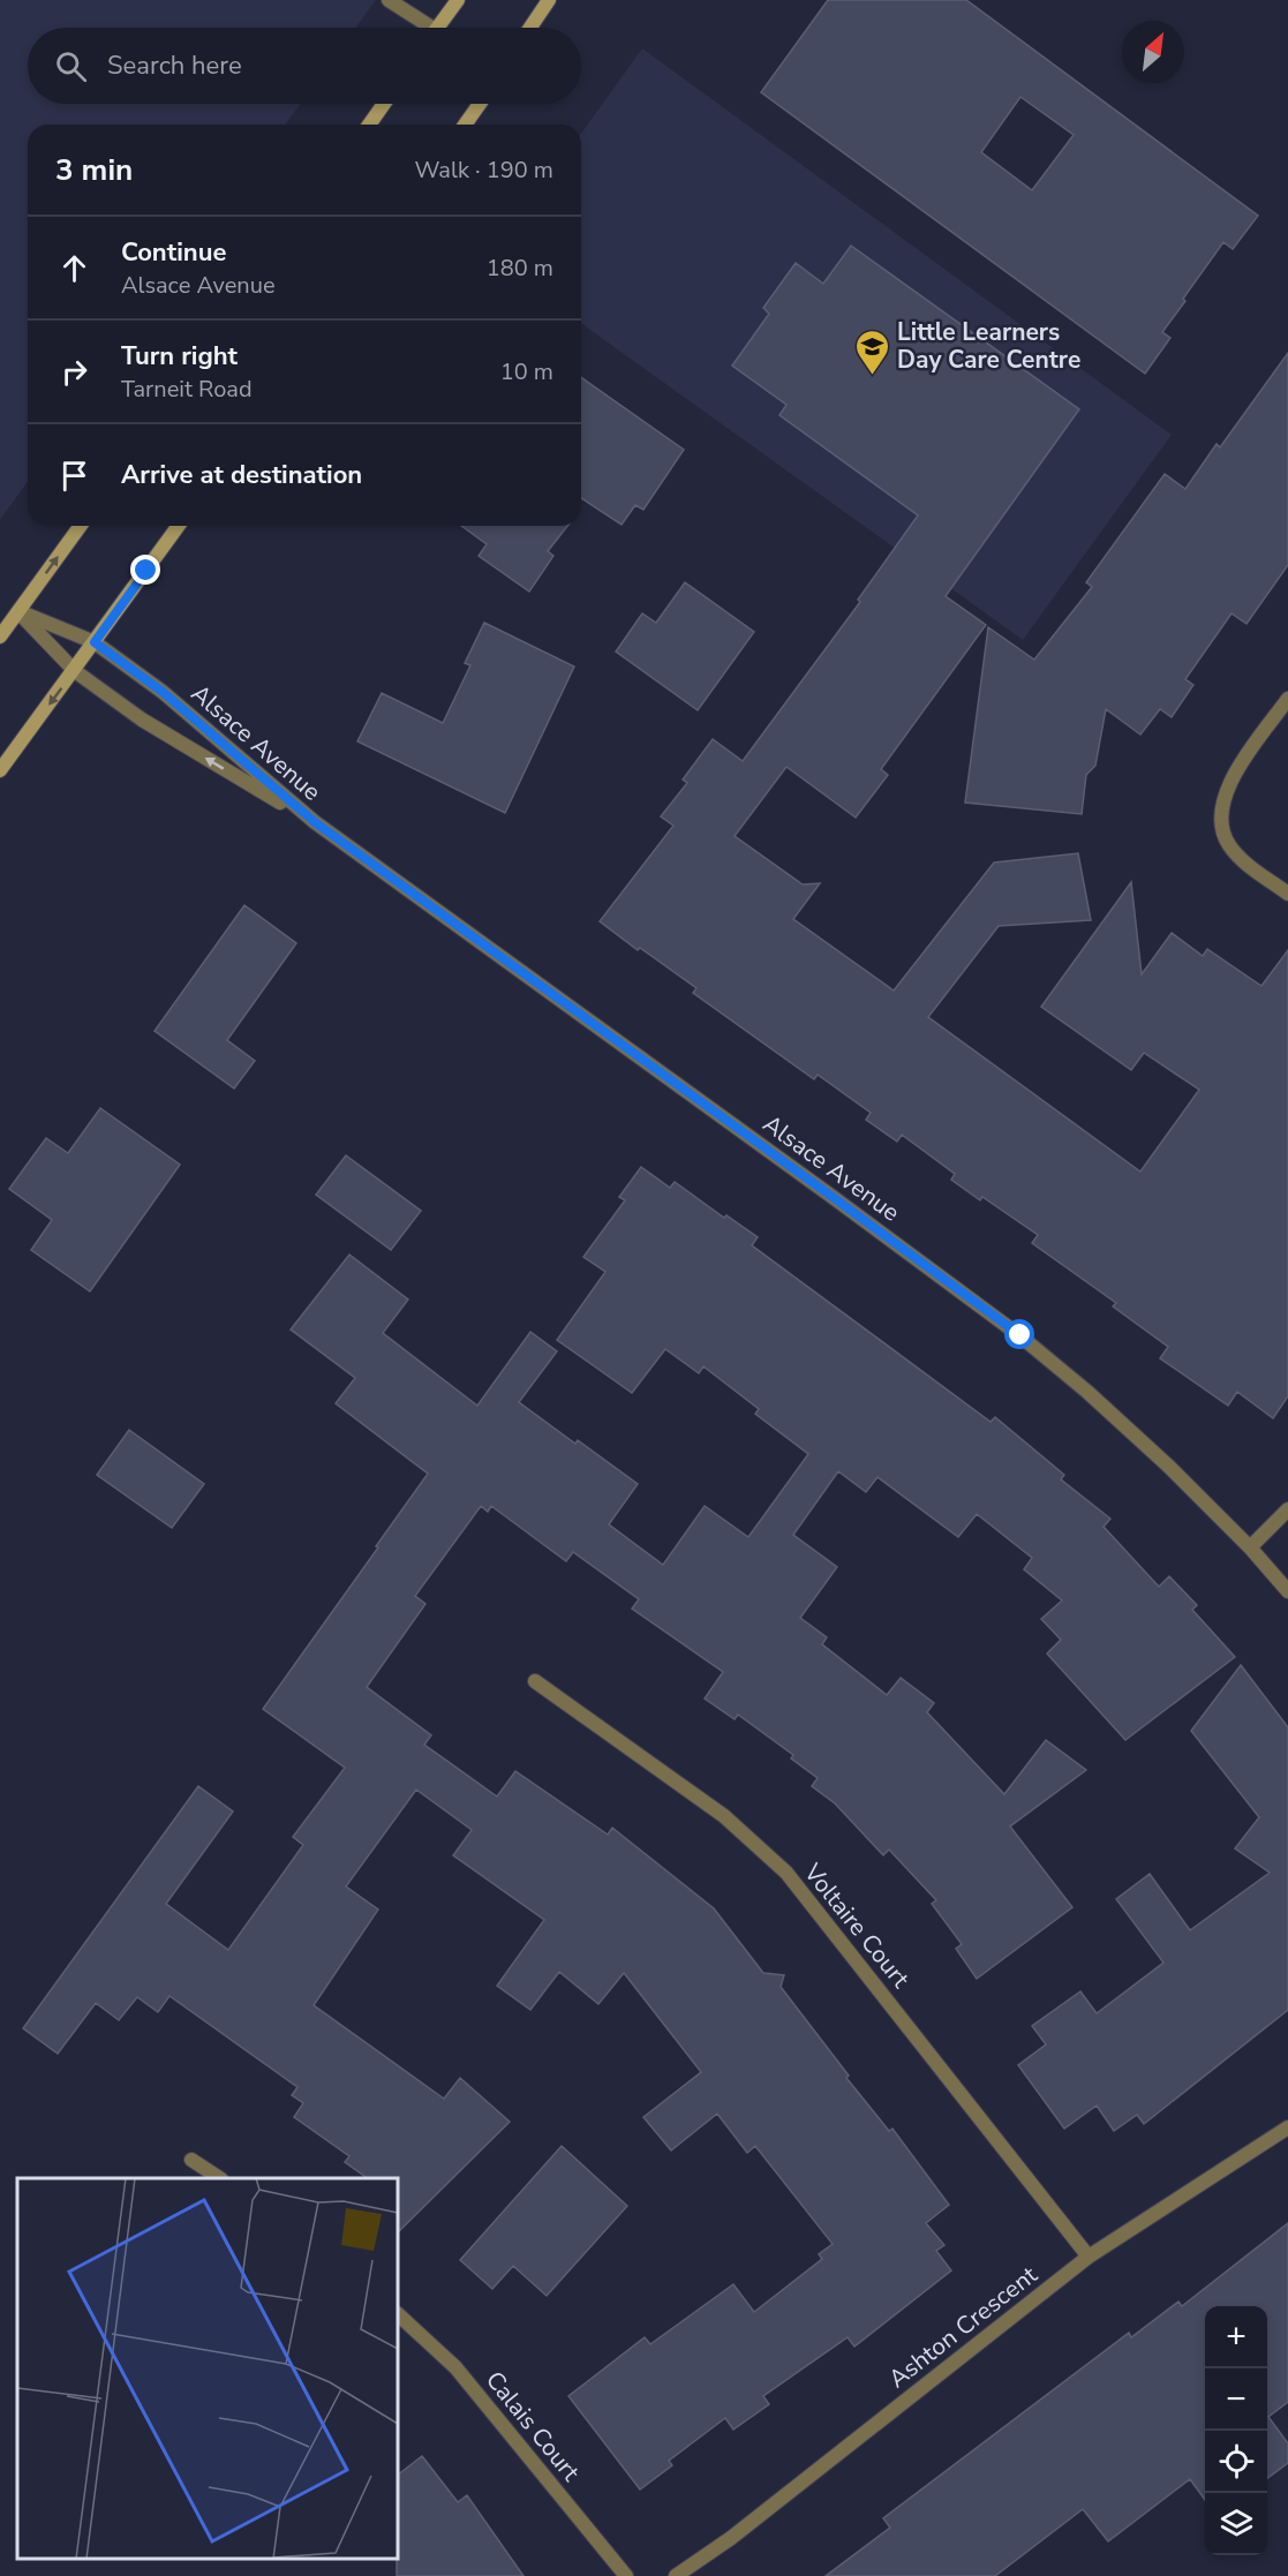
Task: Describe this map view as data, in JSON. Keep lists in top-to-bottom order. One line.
{"streets":{"street":["Alsace Avenue","Voltaire Court","Ashton Crescent","Calais Court"]},"crossings":[["Voltaire Court","Ashton Crescent"]],"places":{"school or university":["Little Learners Day Care Centre"]},"north":"top right","page":{"search":"Search here","heading":["3 min","Walk · 190 m"],"list":[["Continue","Alsace Avenue","180 m"],["Turn right","Tarneit Road","10 m"],"Arrive at destination"],"map_buttons":["+","−"]}}
